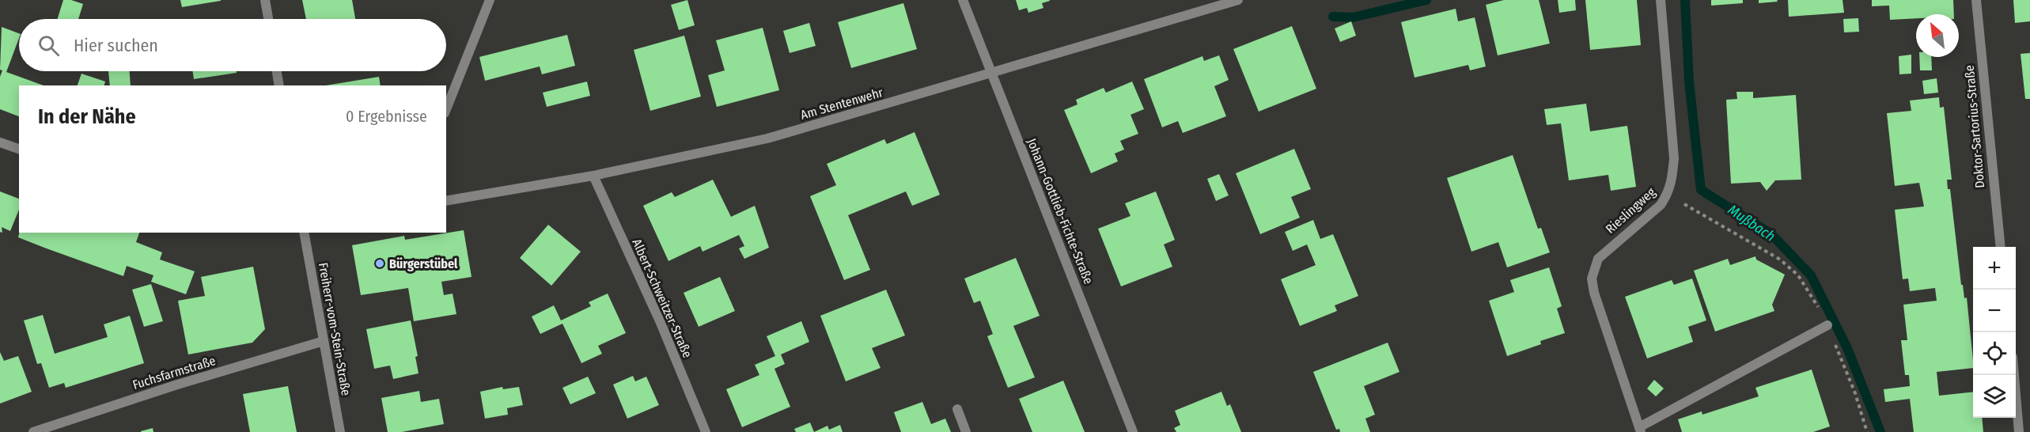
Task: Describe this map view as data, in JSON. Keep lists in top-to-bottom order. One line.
{"streets":{"street":["Am Stentenwehr","Doktor-Sartorius-Straße","Rieslingweg","Johann-Gottlieb-Fichte-Straße","Albert-Schweitzer-Straße","Freiherr-vom-Stein-Straße","Fuchsfarmstraße"]},"crossings":[["Am Stentenwehr","Johann-Gottlieb-Fichte-Straße"],["Am Stentenwehr","Albert-Schweitzer-Straße"],["Freiherr-vom-Stein-Straße","Fuchsfarmstraße"]],"water":["Mußbach"],"places":["Bürgerstübel"],"north":"top left","page":{"search":"Hier suchen","heading":["In der Nähe","0 Ergebnisse"],"map_buttons":["+","−"]}}
